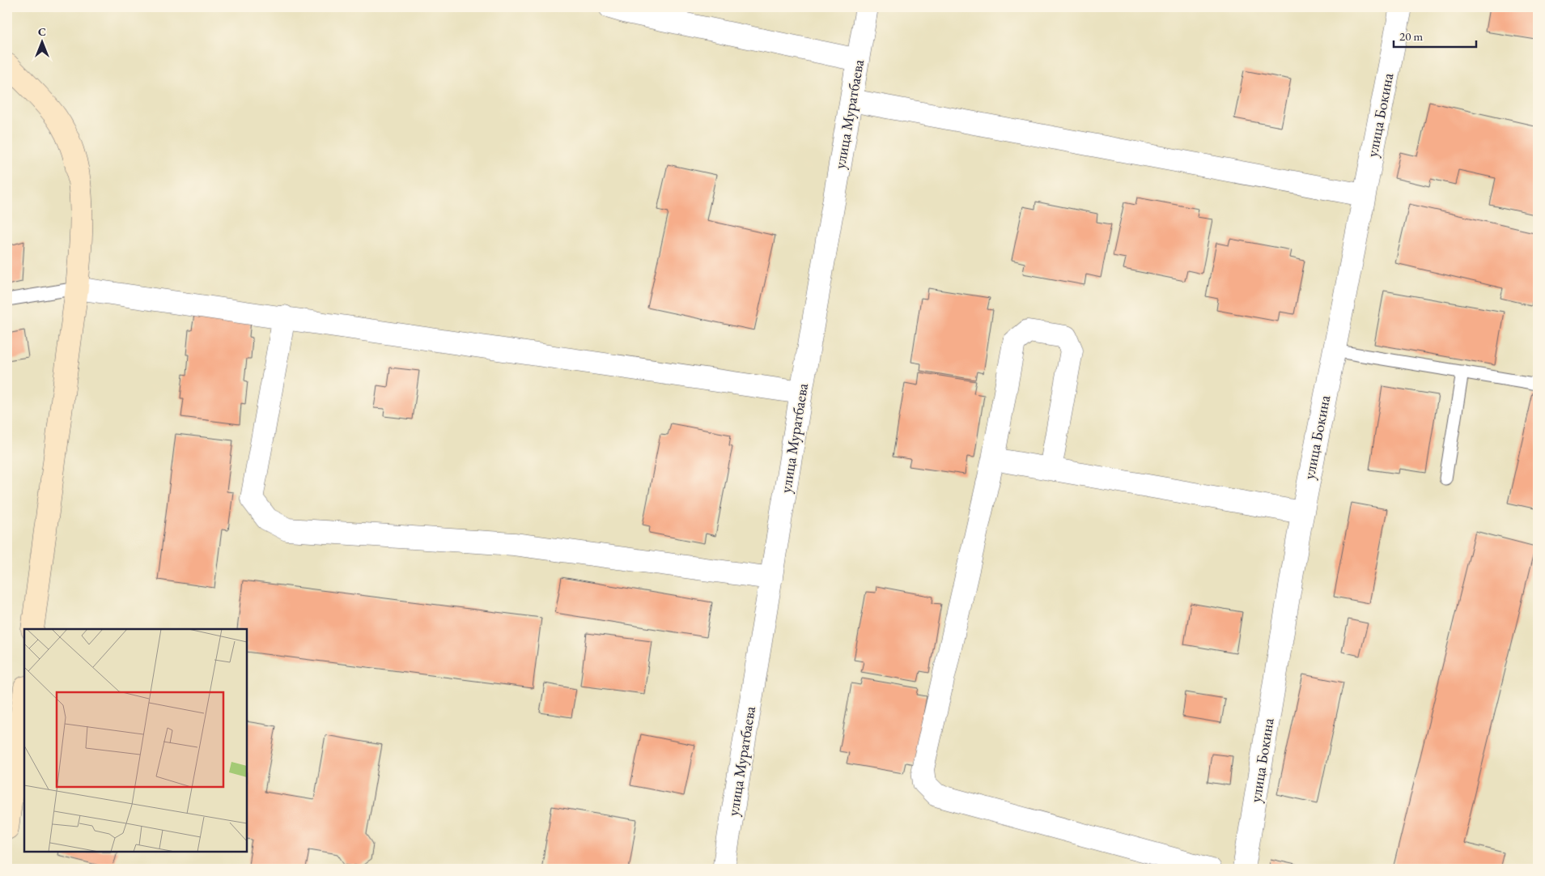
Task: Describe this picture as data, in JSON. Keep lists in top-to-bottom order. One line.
{"streets":{"street":["улица Муратбаева","улица Бокина"]},"scale_bar":"20 m","north":"top"}
